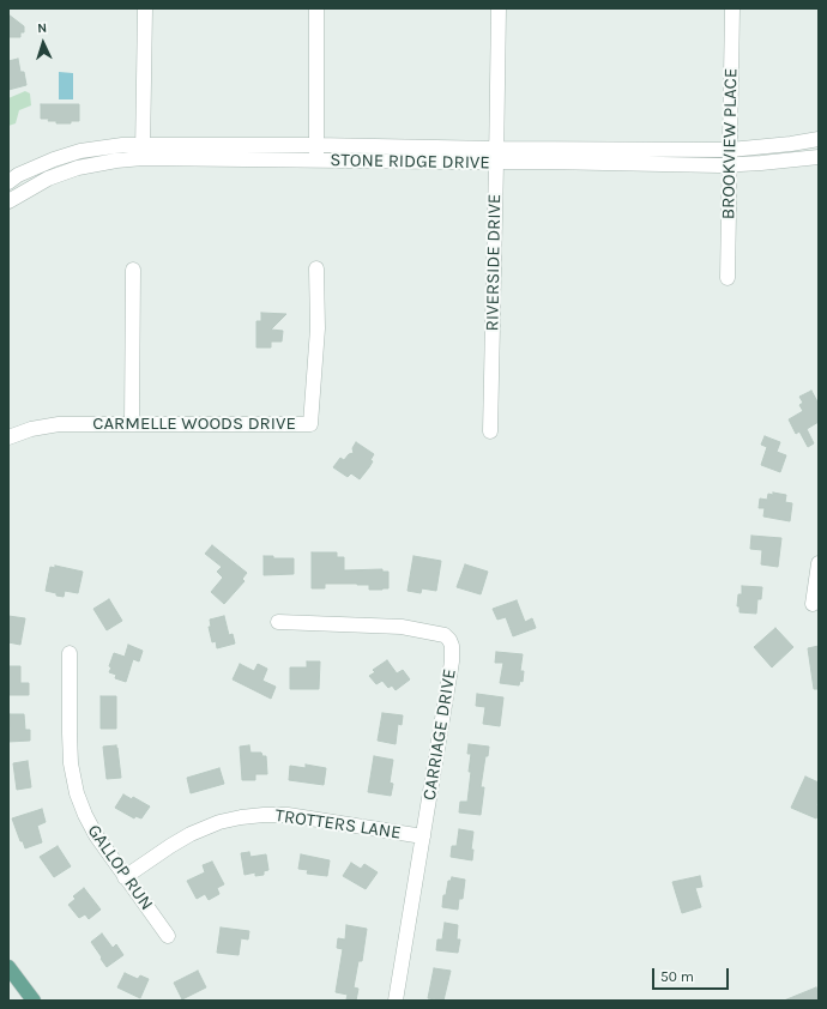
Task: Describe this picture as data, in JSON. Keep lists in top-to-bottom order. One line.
{"streets":{"street":["BROOKVIEW PLACE","STONE RIDGE DRIVE","RIVERSIDE DRIVE","CARMELLE WOODS DRIVE","CARRIAGE DRIVE","TROTTERS LANE","GALLOP RUN"]},"crossings":[["BROOKVIEW PLACE","STONE RIDGE DRIVE"],["STONE RIDGE DRIVE","RIVERSIDE DRIVE"],["CARRIAGE DRIVE","TROTTERS LANE"],["TROTTERS LANE","GALLOP RUN"]],"scale_bar":"50 m","north":"top"}
